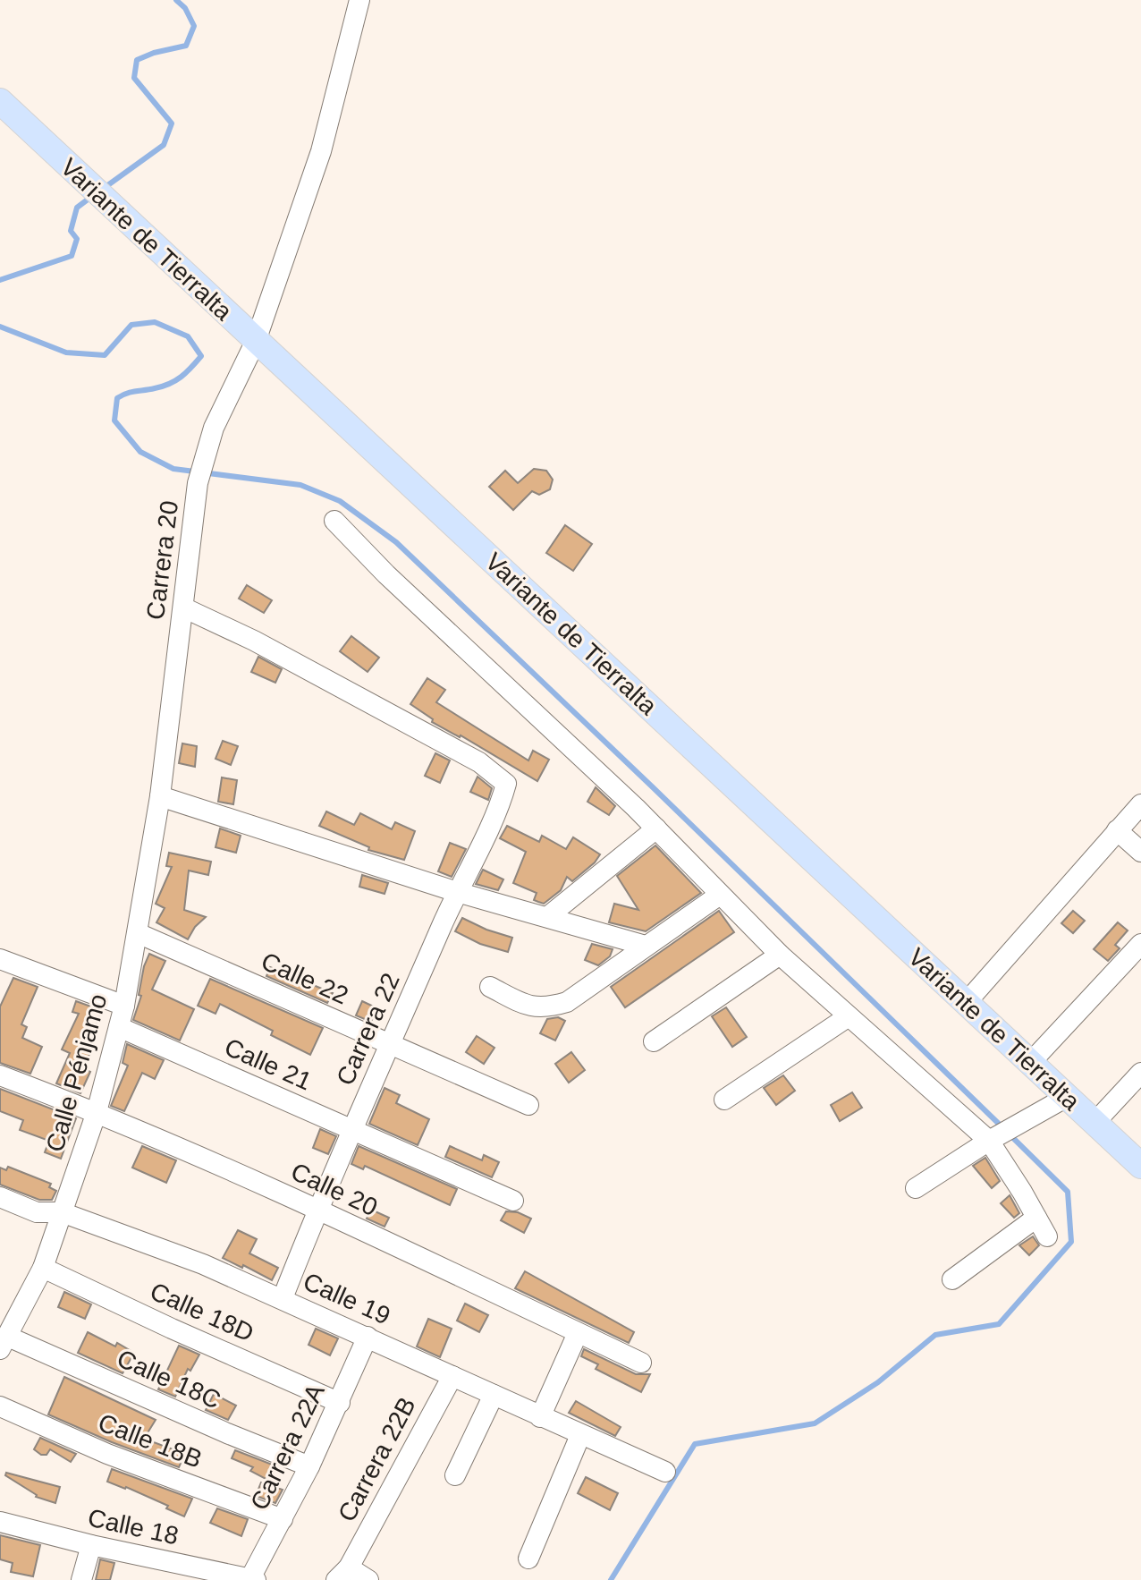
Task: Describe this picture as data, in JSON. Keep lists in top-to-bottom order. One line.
{"streets":{"main road":["Variante de Tierralta"],"street":["Carrera 20","Calle 22","Carrera 22","Calle 21","Calle Pénjamo","Calle 20","Calle 19","Calle 18D","Calle 18C","Calle 18B","Carrera 22A","Carrera 22B","Calle 18"]},"crossings":[["Variante de Tierralta","Carrera 20"],["Carrera 20","Carrera 22"],["Carrera 20","Calle Pénjamo"],["Calle 22","Carrera 22"],["Calle 22","Calle Pénjamo"],["Carrera 22","Calle 21"],["Carrera 22","Calle 20"],["Carrera 22","Calle 19"],["Calle 21","Calle Pénjamo"],["Calle Pénjamo","Calle 20"],["Calle Pénjamo","Calle 19"],["Calle Pénjamo","Calle 18D"],["Calle Pénjamo","Calle 18C"],["Calle 19","Carrera 22A"],["Calle 19","Carrera 22B"],["Calle 18D","Carrera 22A"],["Calle 18C","Carrera 22A"],["Calle 18B","Carrera 22A"],["Carrera 22A","Calle 18"]]}
